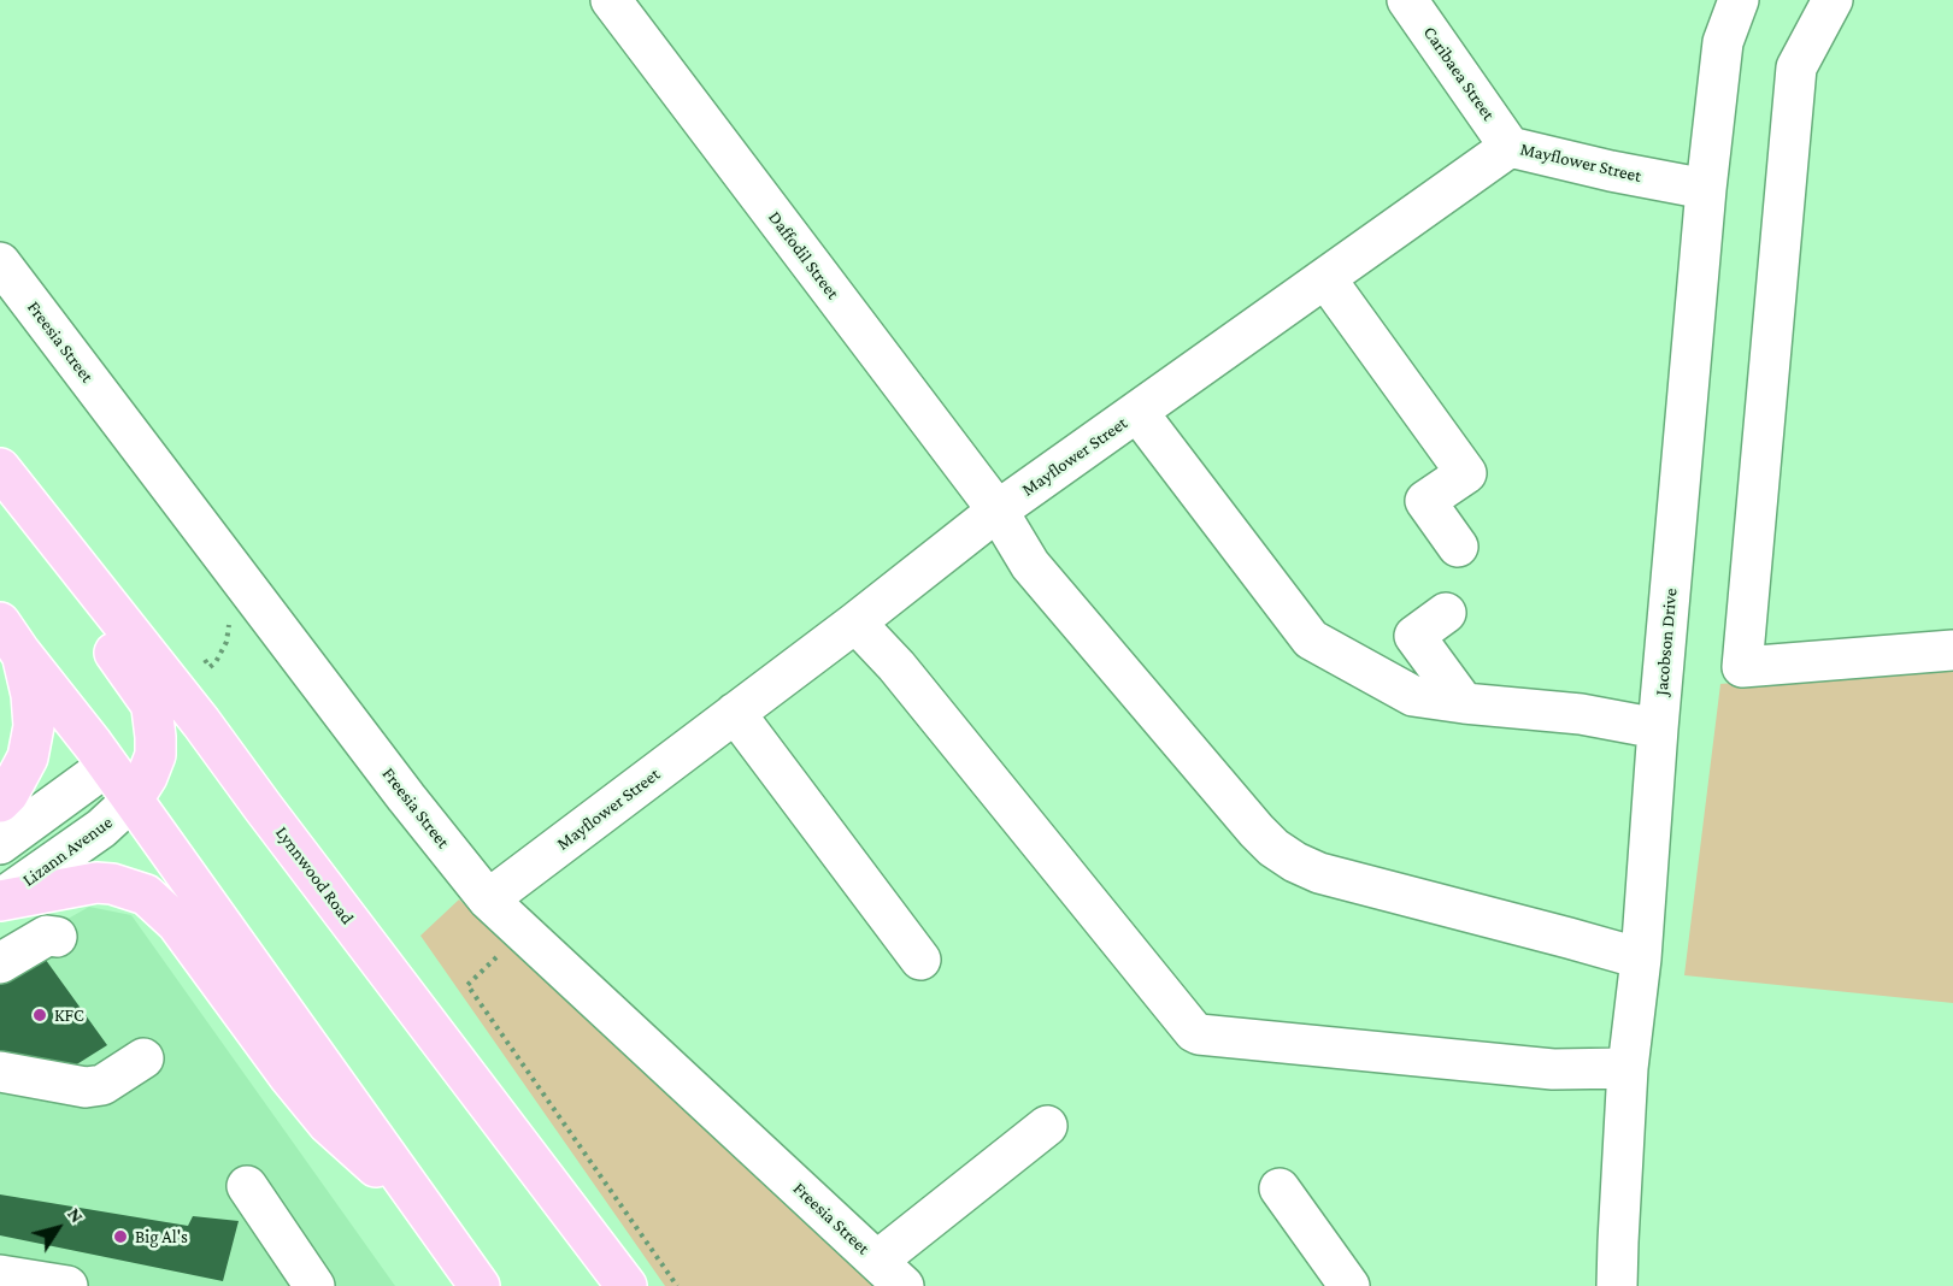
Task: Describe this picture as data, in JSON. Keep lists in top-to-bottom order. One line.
{"streets":{"main road":["Lynnwood Road"],"street":["Caribaea Street","Mayflower Street","Daffodil Street","Freesia Street","Jacobson Drive","Lizann Avenue"]},"crossings":[["Caribaea Street","Mayflower Street"],["Mayflower Street","Daffodil Street"],["Mayflower Street","Freesia Street"],["Mayflower Street","Jacobson Drive"],["Daffodil Street","Jacobson Drive"]],"places":["KFC","Big Al's"],"north":"top right"}
